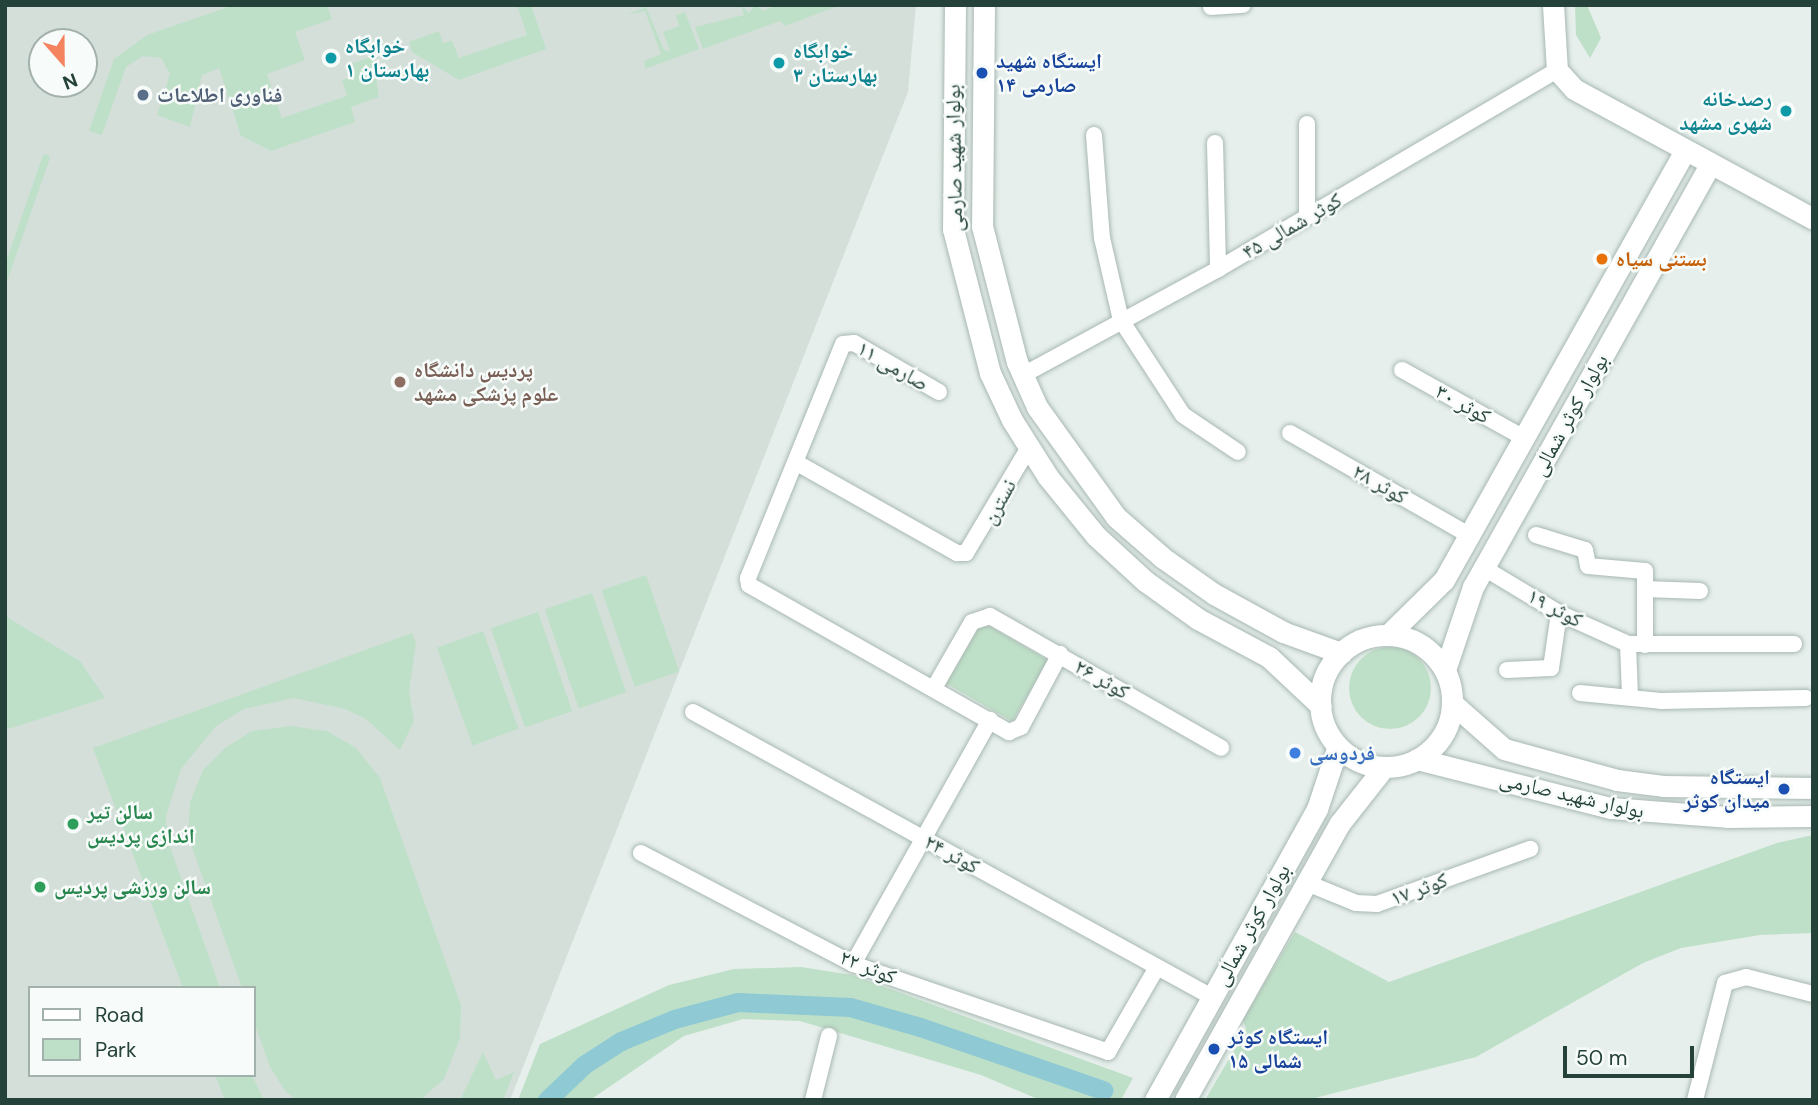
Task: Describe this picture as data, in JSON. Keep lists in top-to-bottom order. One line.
{"streets":{"main road":["بولوار شهید صارمی","بولوار کوثر شمالی"],"street":["کوثر شمالی ۴۵","صارمی ۱۱","کوثر ۳۰","کوثر ۲۸","نسترن","کوثر ۱۹","کوثر ۲۶","کوثر ۲۴","کوثر ۱۷","کوثر ۲۲"]},"crossings":[["بولوار شهید صارمی","کوثر شمالی ۴۵"],["بولوار شهید صارمی","بولوار کوثر شمالی"],["بولوار شهید صارمی","نسترن"],["صارمی ۱۱","نسترن"],["کوثر ۳۰","بولوار کوثر شمالی"],["بولوار کوثر شمالی","کوثر ۲۸"],["بولوار کوثر شمالی","کوثر ۱۹"],["بولوار کوثر شمالی","کوثر ۲۴"],["بولوار کوثر شمالی","کوثر ۱۷"],["کوثر ۲۴","کوثر ۲۲"]],"places":["خوابگاه بهارستان ١","خوابگاه بهارستان ۳","ایستگاه شهید صارمی ۱۴","فناوری اطلاعات","رصدخانه شهری مشهد","بستنی سیاه","پردیس دانشگاه علوم پزشکی مشهد","فردوسی","ایستگاه میدان کوثر","سالن تیر اندازی پردیس","سالن ورزشی پردیس","ایستگاه کوثر شمالی ۱۵"],"legend":["Road","Park"],"scale_bar":"50 m","north":"bottom"}
